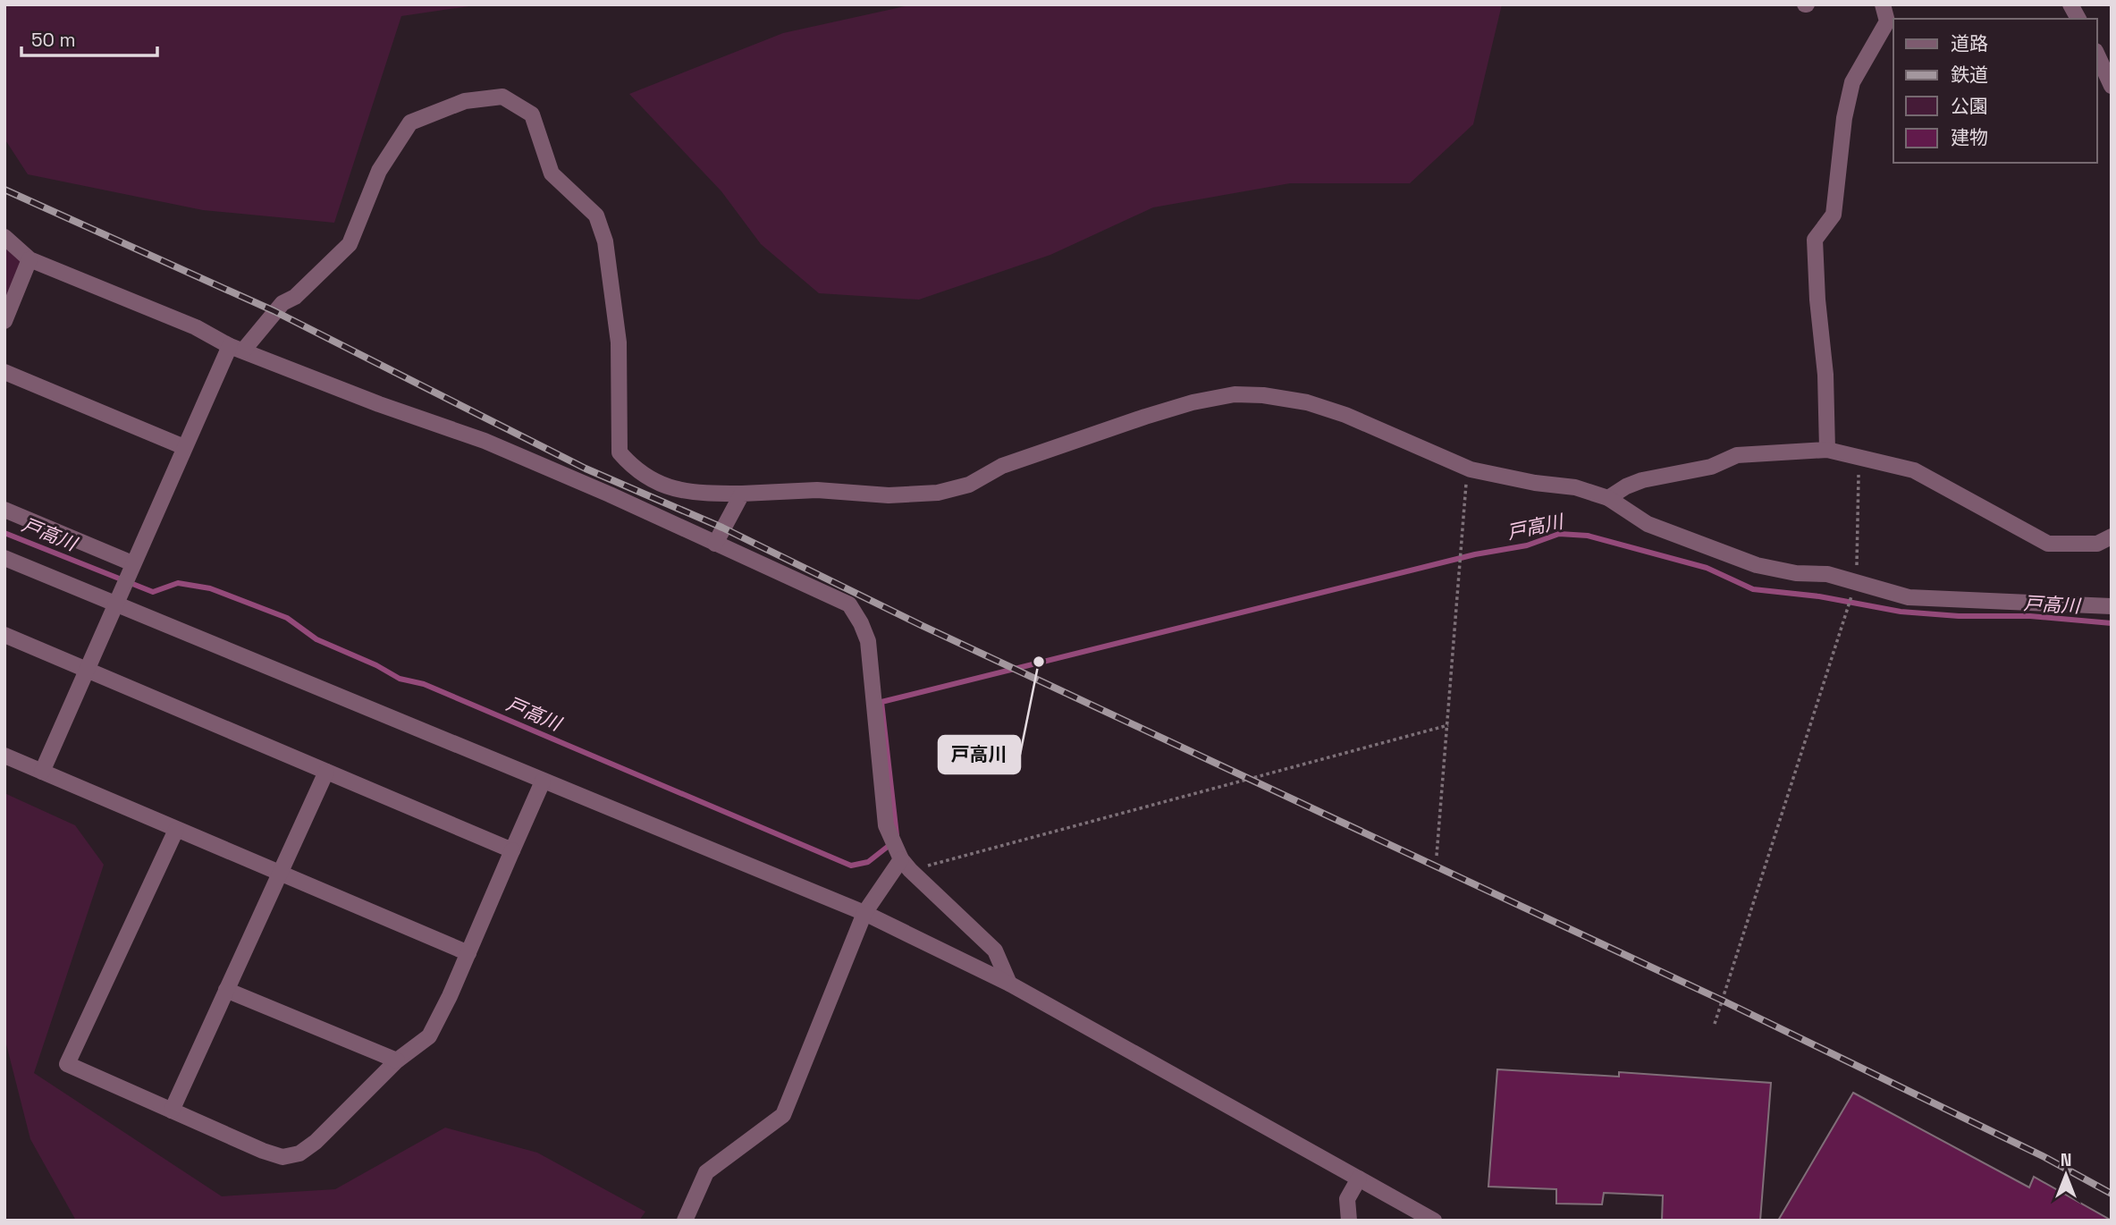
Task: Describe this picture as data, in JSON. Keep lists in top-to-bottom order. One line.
{"water":["戸高川"],"places":["戸高川"],"legend":["道路","鉄道","公園","建物"],"scale_bar":"50 m","north":"top"}
